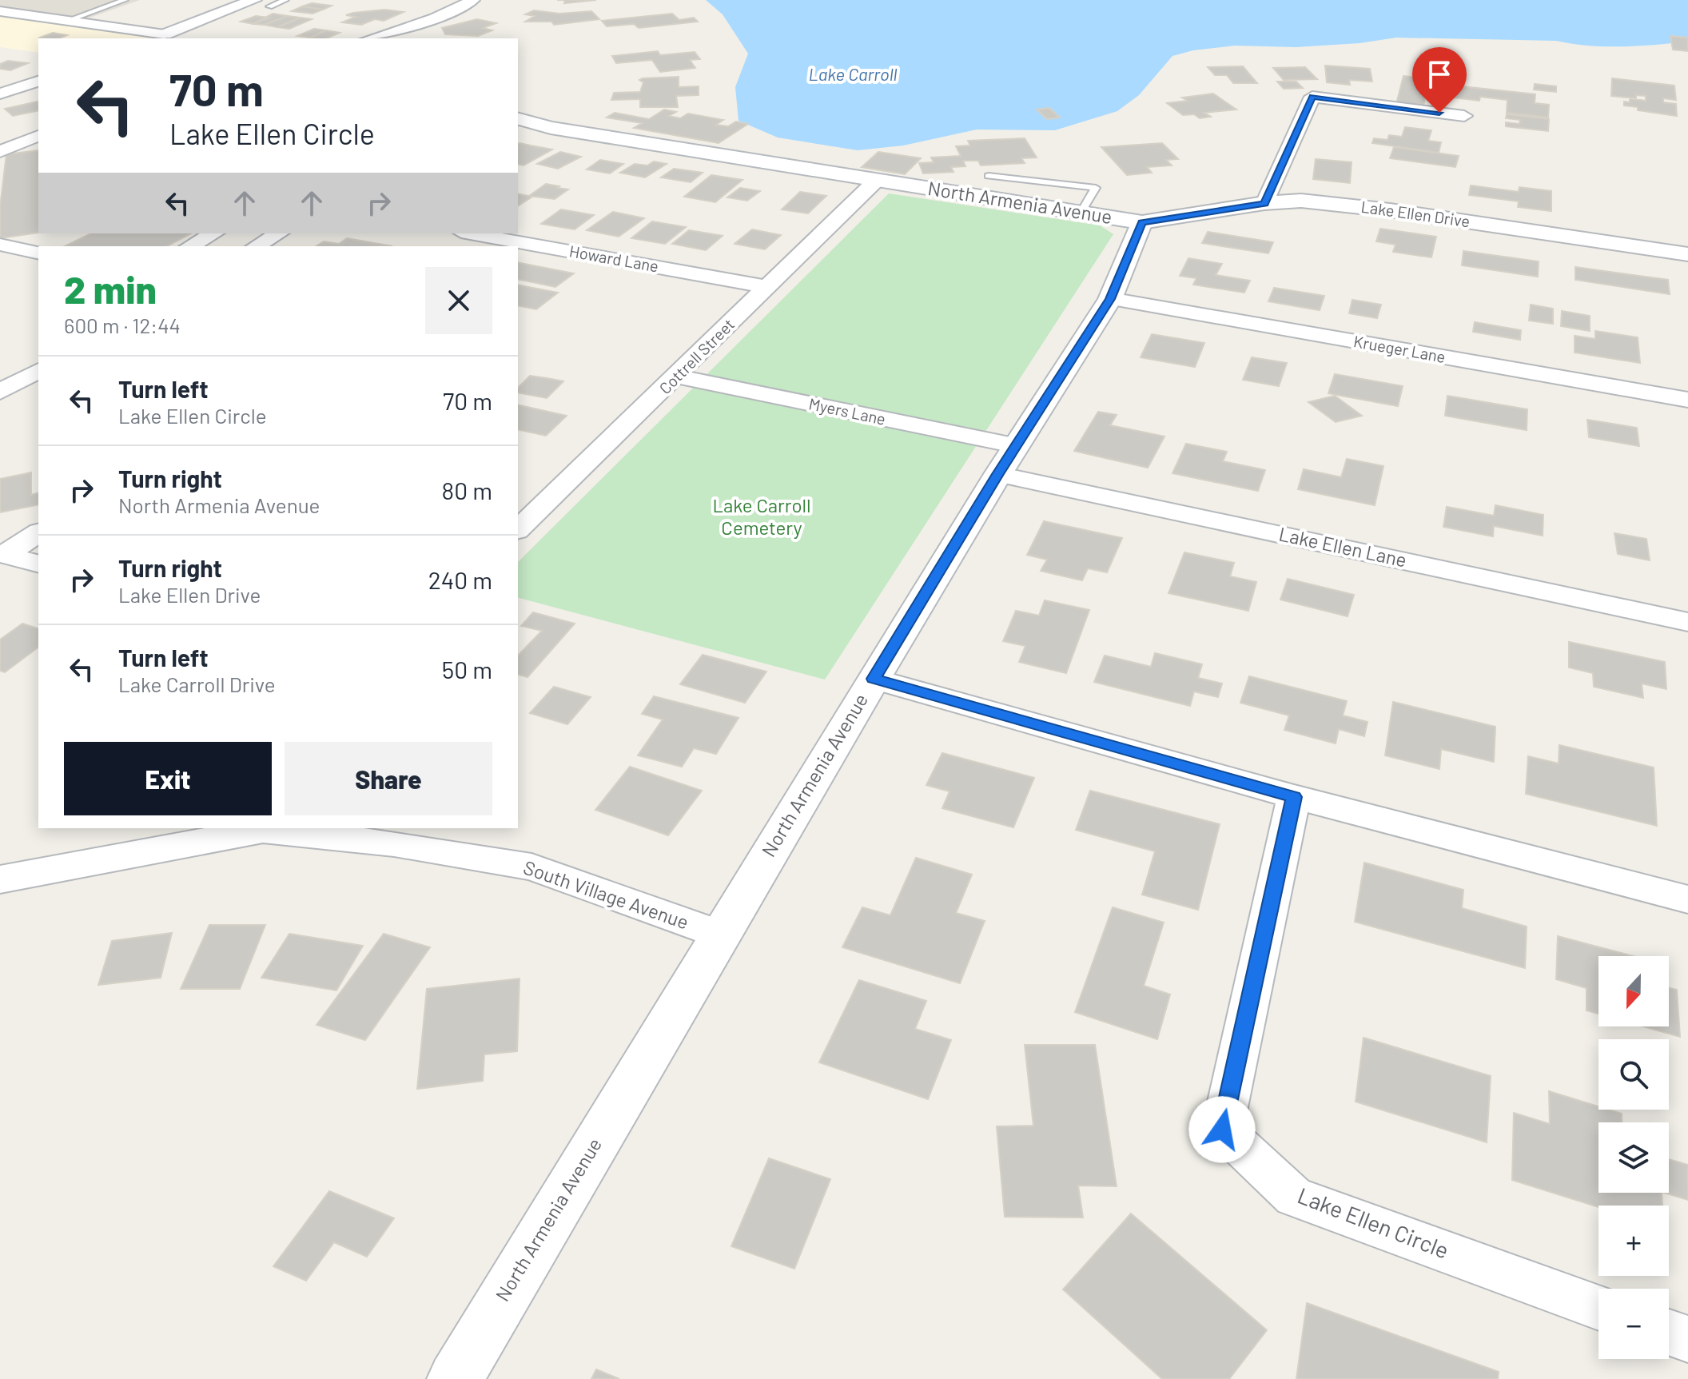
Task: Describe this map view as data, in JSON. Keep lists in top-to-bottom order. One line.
{"streets":{"main road":["North Armenia Avenue","Lake Ellen Drive"],"street":["Howard Lane","Krueger Lane","Cottrell Street","Myers Lane","Lake Ellen Lane","South Village Avenue","Lake Ellen Circle"]},"crossings":[["North Armenia Avenue","Lake Ellen Drive"],["North Armenia Avenue","Krueger Lane"],["North Armenia Avenue","Cottrell Street"],["North Armenia Avenue","Myers Lane"],["North Armenia Avenue","Lake Ellen Lane"],["North Armenia Avenue","South Village Avenue"],["Howard Lane","Cottrell Street"],["Cottrell Street","Myers Lane"],["Myers Lane","Lake Ellen Lane"]],"water":["Lake Carroll"],"parks":["Lake Carroll Cemetery"],"north":"bottom","page":{"turn":["70 m","Lake Ellen Circle"],"heading":["2 min","600 m · 12:44"],"list":[{"name":"Turn left","note":"Lake Ellen Circle","value":"70 m"},{"name":"Turn right","note":"North Armenia Avenue","value":"80 m"},{"name":"Turn right","note":"Lake Ellen Drive","value":"240 m"},{"name":"Turn left","note":"Lake Carroll Drive","value":"50 m"}],"buttons":["Exit","Share"],"map_buttons":["+","−"]}}
